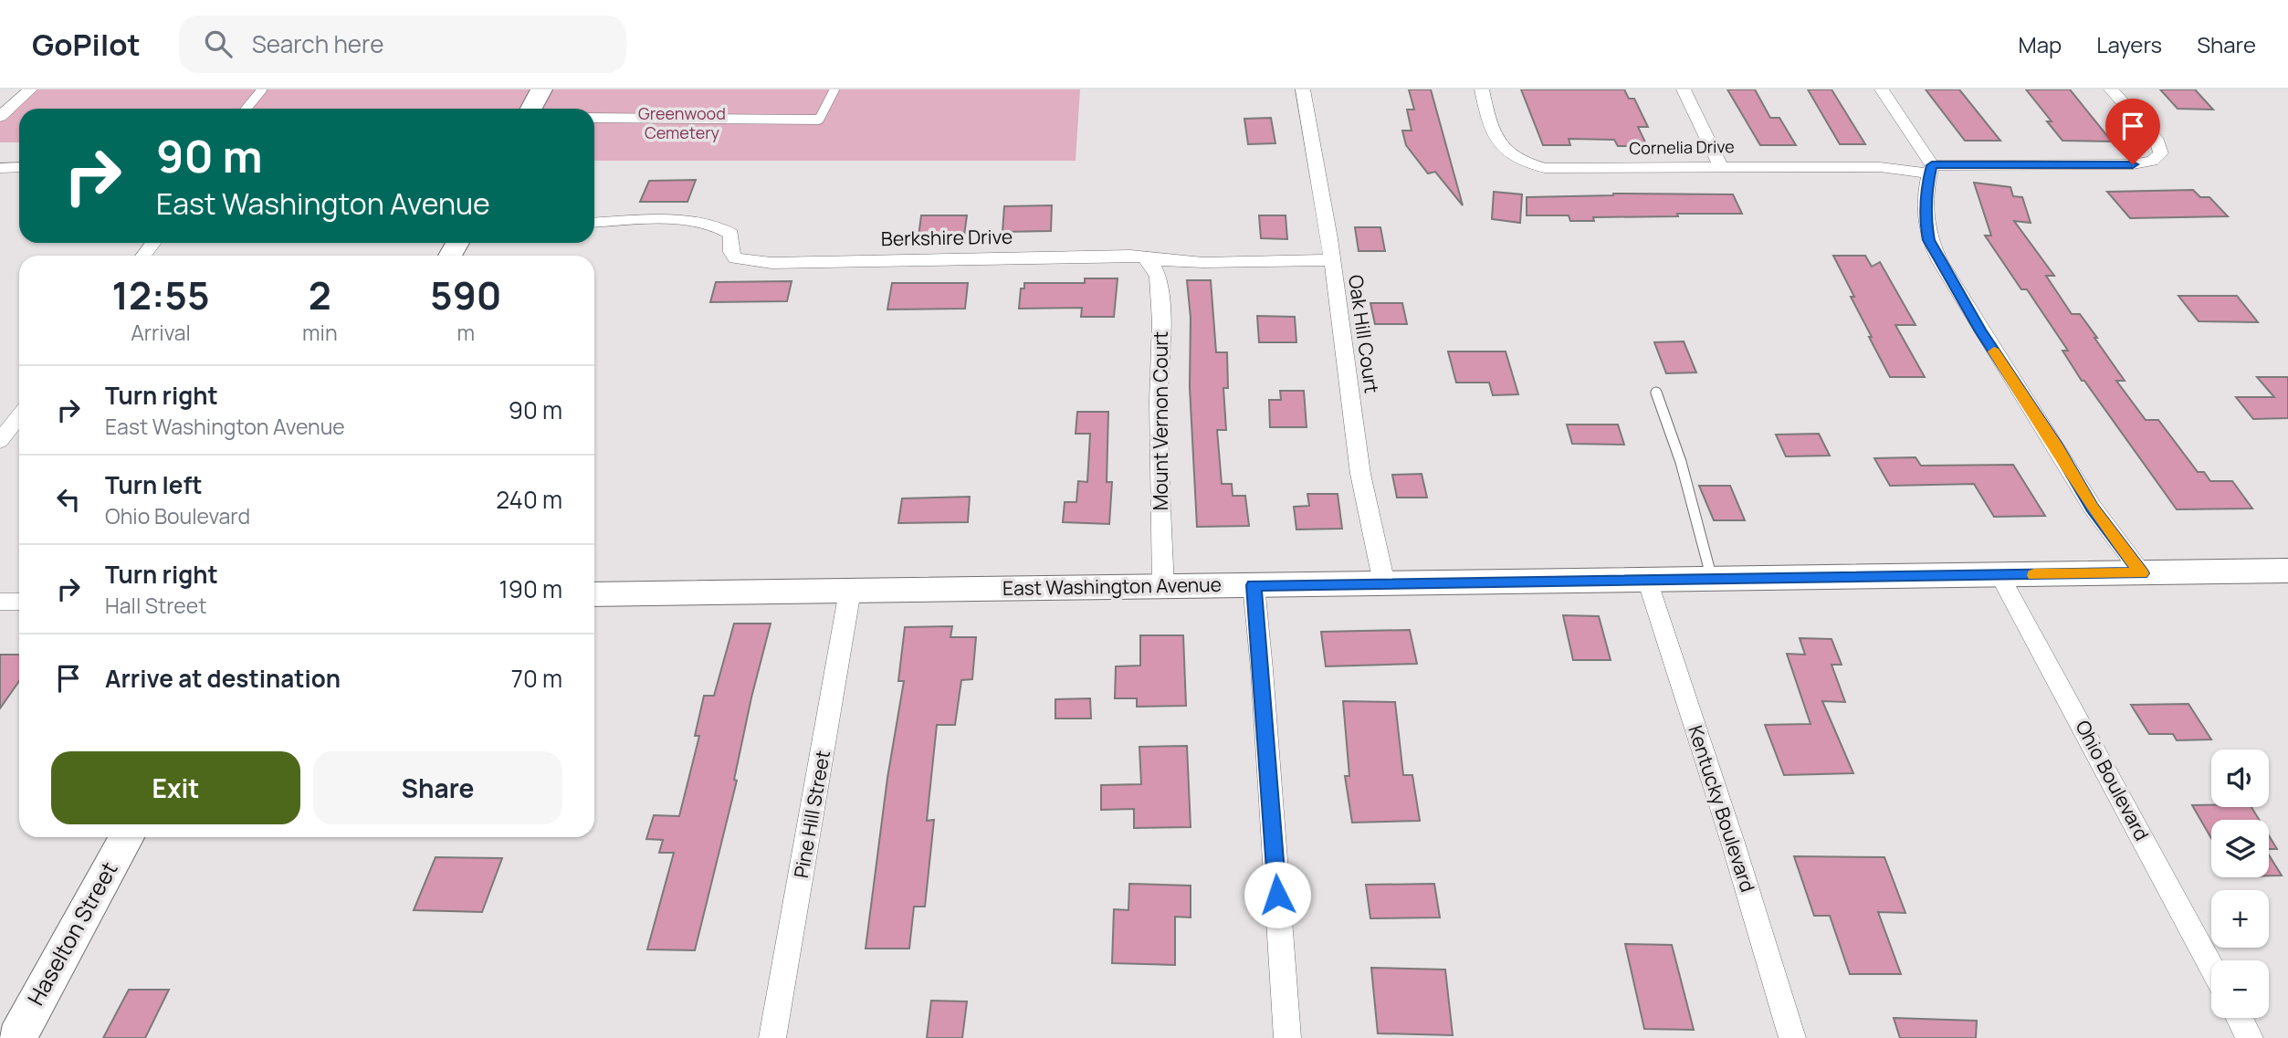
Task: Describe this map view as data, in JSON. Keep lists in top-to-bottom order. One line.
{"streets":{"street":["Cornelia Drive","Berkshire Drive","Oak Hill Court","Mount Vernon Court","East Washington Avenue","Ohio Boulevard","Kentucky Boulevard","Pine Hill Street","Haselton Street"]},"crossings":[["Berkshire Drive","Oak Hill Court"],["Berkshire Drive","Mount Vernon Court"],["Oak Hill Court","East Washington Avenue"],["Mount Vernon Court","East Washington Avenue"],["East Washington Avenue","Ohio Boulevard"],["East Washington Avenue","Kentucky Boulevard"],["East Washington Avenue","Pine Hill Street"]],"parks":["Greenwood Cemetery"],"page":{"header":"GoPilot","search":"Search here","nav":["Map","Layers","Share"],"turn":["90 m","East Washington Avenue"],"eta":["12:55","Arrival","2","min","590","m"],"list":[{"name":"Turn right","note":"East Washington Avenue","value":"90 m"},{"name":"Turn left","note":"Ohio Boulevard","value":"240 m"},{"name":"Turn right","note":"Hall Street","value":"190 m"},{"name":"Arrive at destination","value":"70 m"}],"buttons":["Exit","Share"],"map_buttons":["+","−"]}}
